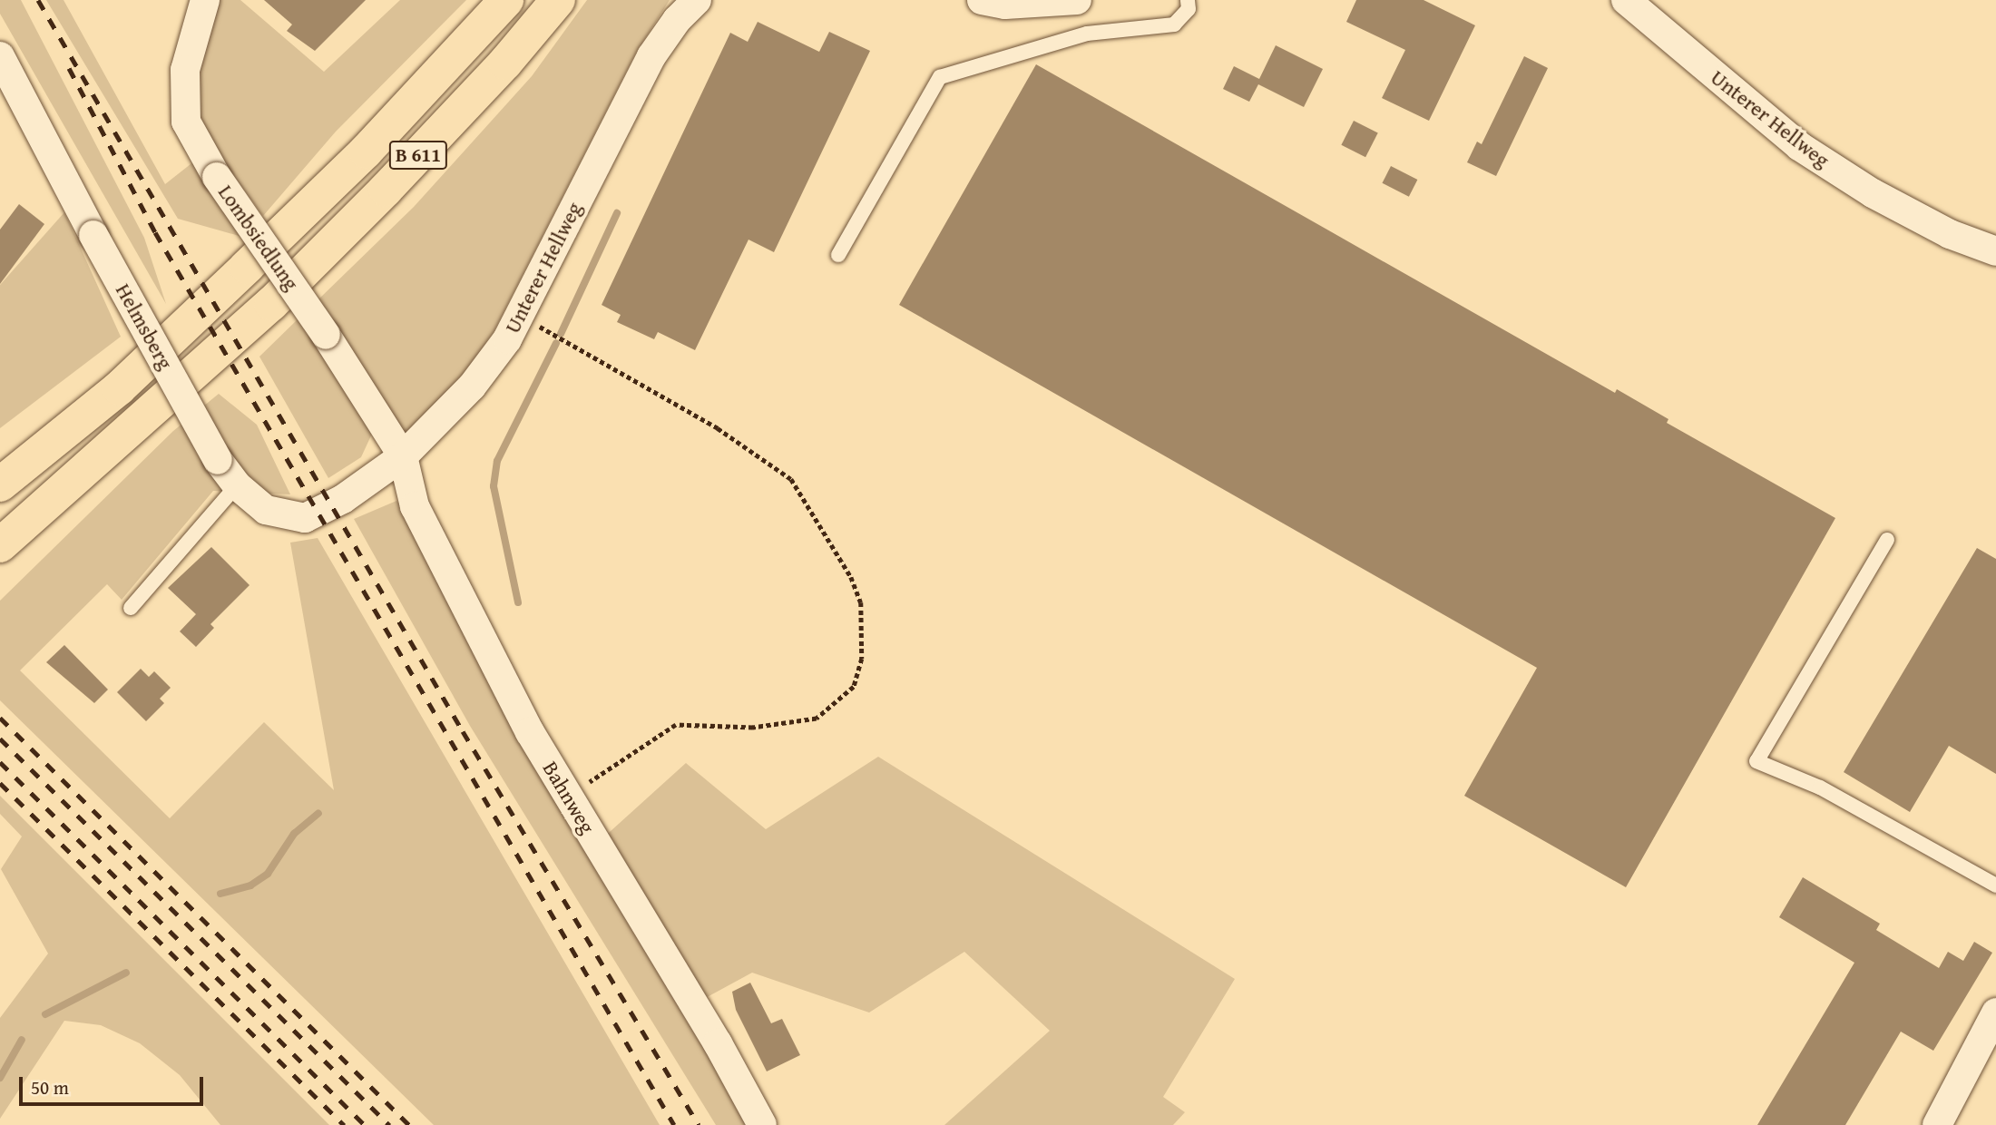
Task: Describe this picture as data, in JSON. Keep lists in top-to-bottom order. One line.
{"streets":{"highway":["B 611"],"street":["Unterer Hellweg","Lombsiedlung","Helmsberg","Bahnweg"]},"crossings":[["Unterer Hellweg","Lombsiedlung"],["Unterer Hellweg","Helmsberg"],["Unterer Hellweg","Bahnweg"],["Lombsiedlung","Bahnweg"]],"scale_bar":"50 m"}
